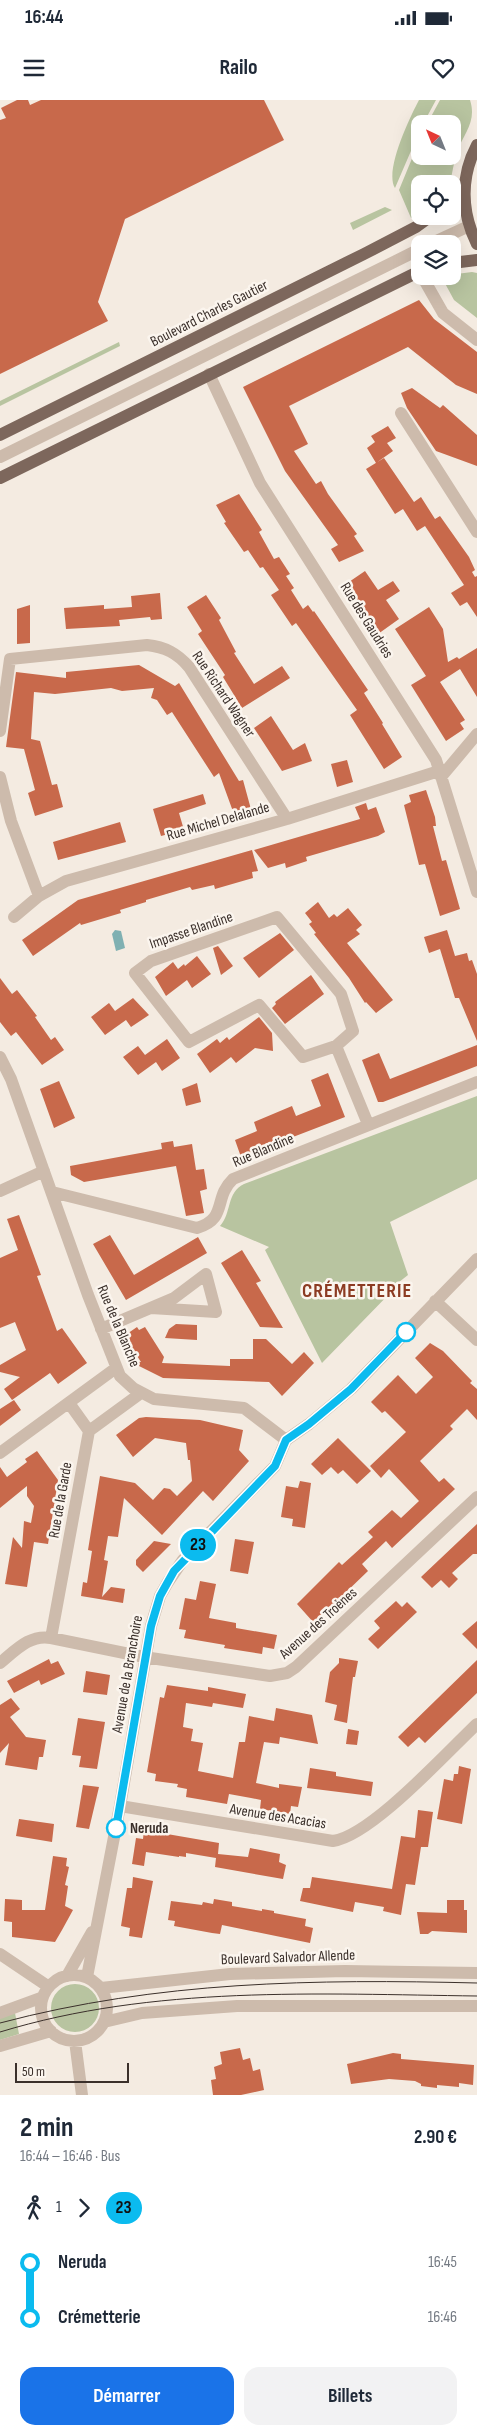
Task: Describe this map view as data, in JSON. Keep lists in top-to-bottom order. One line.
{"streets":{"main road":["Boulevard Charles Gautier"],"street":["Rue des Gaudries","Rue Richard Wagner","Rue Michel Delalande","Impasse Blandine","Rue Blandine","Rue de la Blanche","Rue de la Garde","Avenue des Troènes","Avenue de la Branchoire","Avenue des Acacias","Boulevard Salvador Allende"]},"crossings":[["Rue des Gaudries","Rue Michel Delalande"],["Rue Richard Wagner","Rue Michel Delalande"],["Rue Blandine","Rue de la Blanche"],["Rue de la Blanche","Avenue de la Branchoire"],["Avenue des Troènes","Avenue de la Branchoire"],["Avenue de la Branchoire","Avenue des Acacias"],["Avenue de la Branchoire","Boulevard Salvador Allende"]],"districts":["CRÉMETTERIE"],"places":["Neruda"],"lines":["bus line 23"],"scale_bar":"50 m","north":"top left","page":{"status":"16:44","header":"Railo","on_map":"23","scale":"50 m","heading":["2 min","16:44 – 16:46 · Bus","2.90 €"],"legs":["1","23"],"list":[{"name":"Neruda","value":"16:45"},{"name":"Crémetterie","value":"16:46"}],"buttons":["Démarrer","Billets"]}}
